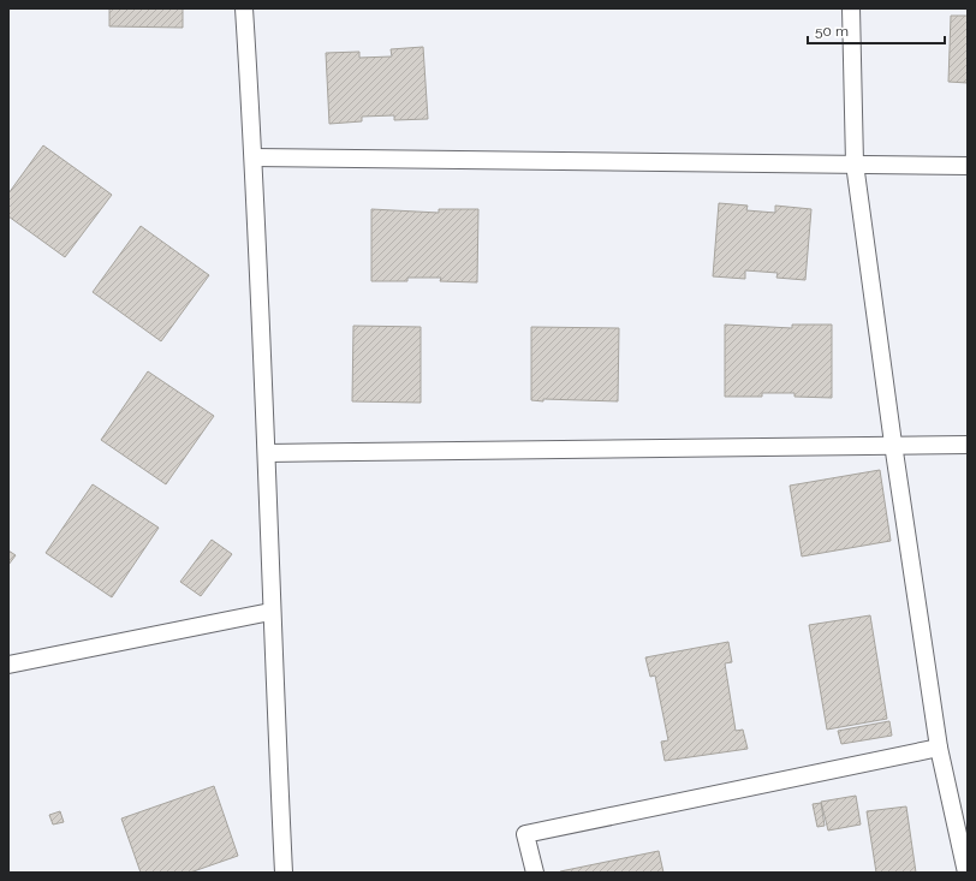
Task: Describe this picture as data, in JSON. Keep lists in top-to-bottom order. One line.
{"scale_bar":"50 m"}
